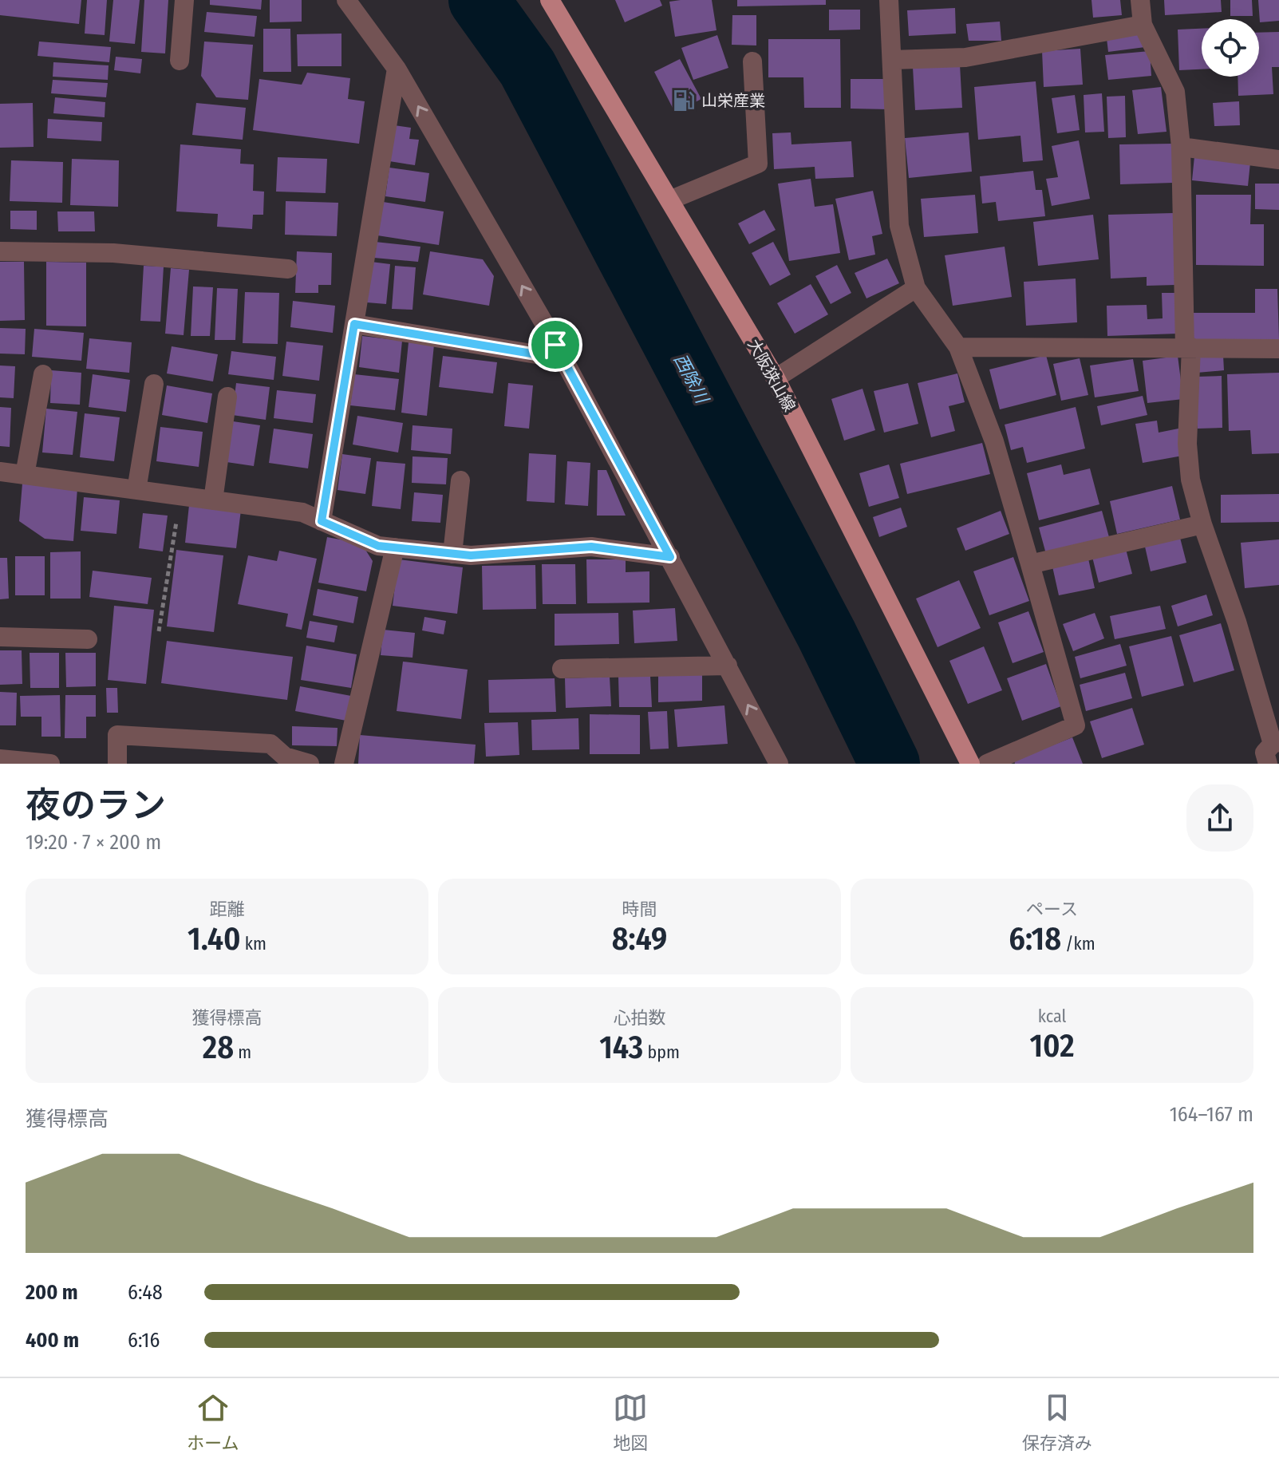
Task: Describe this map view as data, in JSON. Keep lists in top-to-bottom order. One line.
{"streets":{"main road":["大阪狭山線"]},"water":["西除川"],"places":{"fuel station":["山栄産業"]},"page":{"heading":["夜のラン","19:20 · 7 × 200 m"],"stats":[["距離","1.40 km"],["時間","8:49"],["ペース","6:18 /km"],["獲得標高","28 m"],["心拍数","143 bpm"],["kcal","102"]],"chart":["獲得標高","164–167 m"],"list":[{"name":"200 m","note":"6:48"},{"name":"400 m","note":"6:16"}],"tabs":["ホーム","地図","保存済み"]}}
